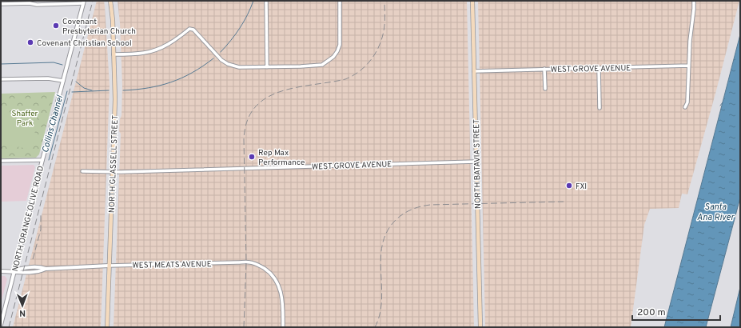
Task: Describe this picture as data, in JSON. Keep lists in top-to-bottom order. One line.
{"streets":{"main road":["NORTH GLASSELL STREET","NORTH BATAVIA STREET"],"street":["WEST GROVE AVENUE","NORTH ORANGE OLIVE ROAD","WEST MEATS AVENUE"]},"crossings":[["WEST GROVE AVENUE","NORTH GLASSELL STREET"],["WEST GROVE AVENUE","NORTH BATAVIA STREET"],["NORTH GLASSELL STREET","WEST MEATS AVENUE"]],"water":["Collins Channel","Santa Ana River"],"parks":["Shaffer Park"],"places":["Covenant Presbyterian Church","Covenant Christian School","Rep Max Performance","FXI"],"scale_bar":"200 m","north":"bottom"}
